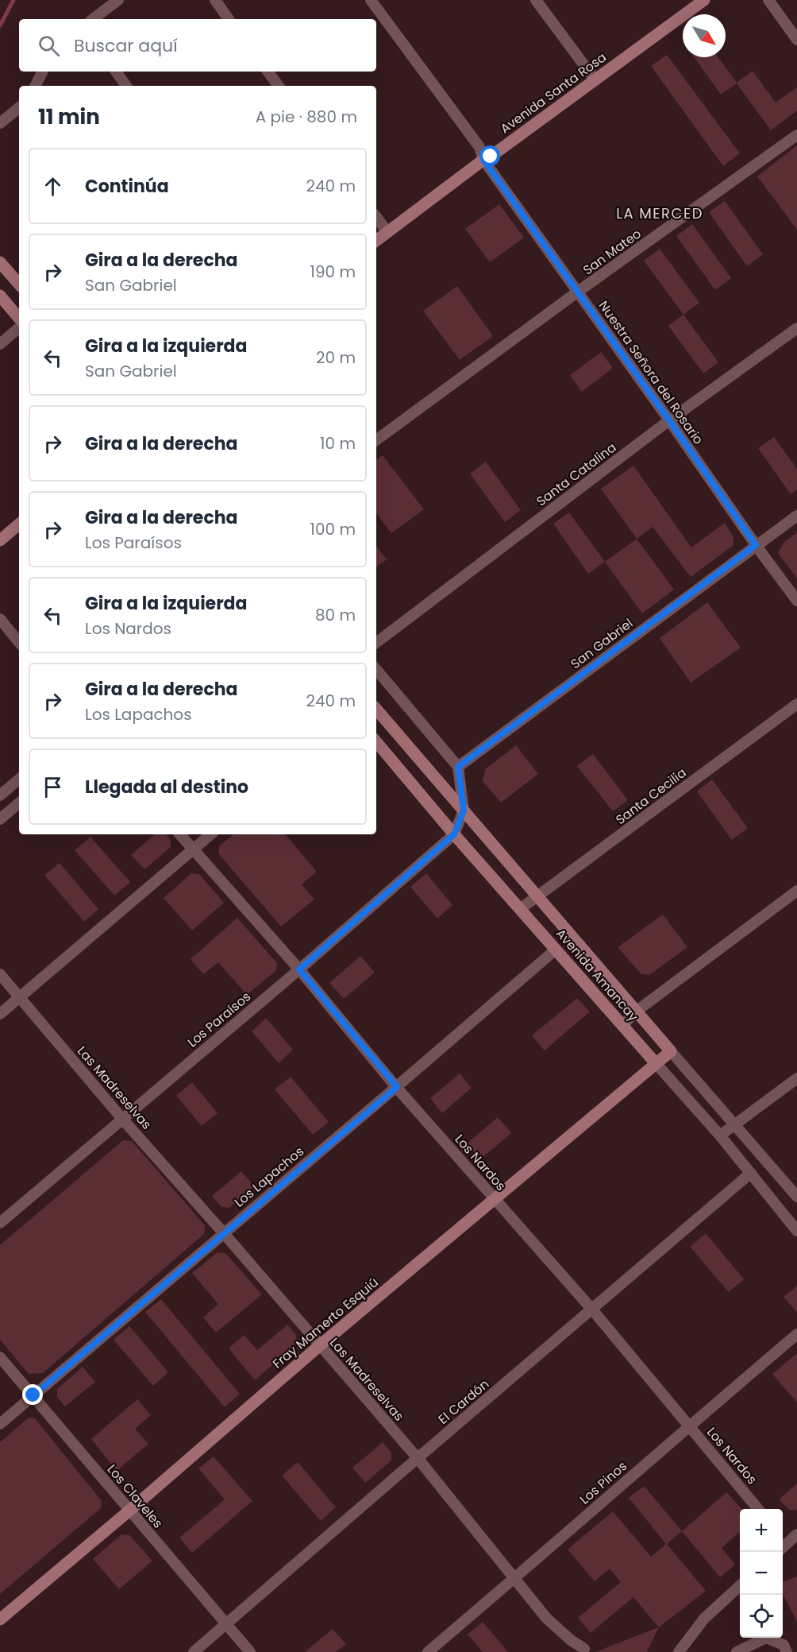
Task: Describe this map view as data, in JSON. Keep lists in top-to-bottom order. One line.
{"streets":{"street":["Avenida Santa Rosa","San Mateo","Nuestra Señora del Rosario","Santa Catalina","San Gabriel","Santa Cecilia","Avenida Amancay","Los Paraísos","Las Madreselvas","Los Nardos","Los Lapachos","Fray Mamerto Esquiú","El Cardón","Los Pinos","Los Claveles"]},"crossings":[["Avenida Santa Rosa","Nuestra Señora del Rosario"],["San Mateo","Nuestra Señora del Rosario"],["Nuestra Señora del Rosario","Santa Catalina"],["Nuestra Señora del Rosario","San Gabriel"],["Santa Cecilia","Avenida Amancay"],["Avenida Amancay","Los Paraísos"],["Avenida Amancay","Los Lapachos"],["Avenida Amancay","Fray Mamerto Esquiú"],["Avenida Amancay","El Cardón"],["Los Paraísos","Las Madreselvas"],["Los Paraísos","Los Nardos"],["Las Madreselvas","Los Lapachos"],["Las Madreselvas","Fray Mamerto Esquiú"],["Las Madreselvas","El Cardón"],["Las Madreselvas","Los Pinos"],["Los Nardos","Los Lapachos"],["Los Nardos","Fray Mamerto Esquiú"],["Los Nardos","El Cardón"],["Los Nardos","Los Pinos"],["Los Lapachos","Los Claveles"],["Fray Mamerto Esquiú","Los Claveles"],["El Cardón","Los Claveles"]],"districts":["LA MERCED"],"north":"bottom right","page":{"search":"Buscar aquí","heading":["11 min","A pie · 880 m"],"list":[["Continúa","240 m"],["Gira a la derecha","San Gabriel","190 m"],["Gira a la izquierda","San Gabriel","20 m"],["Gira a la derecha","10 m"],["Gira a la derecha","Los Paraísos","100 m"],["Gira a la izquierda","Los Nardos","80 m"],["Gira a la derecha","Los Lapachos","240 m"],"Llegada al destino"],"map_buttons":["+","−"]}}
